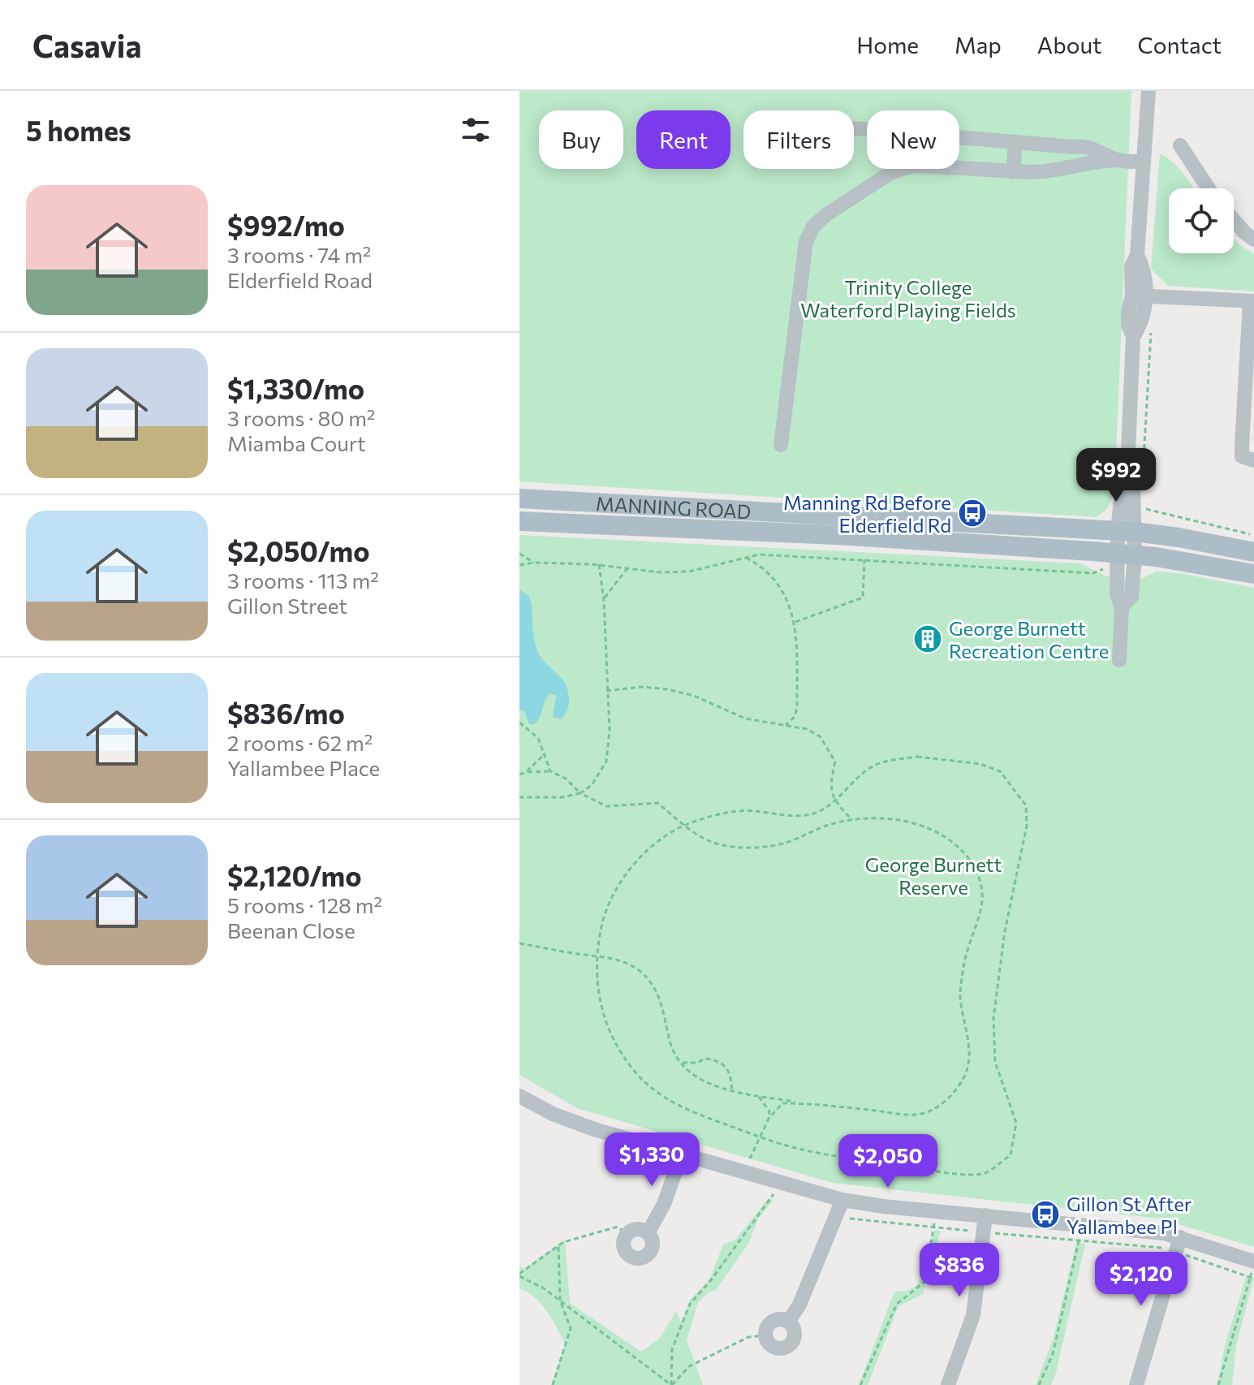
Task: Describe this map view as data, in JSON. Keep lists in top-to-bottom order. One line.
{"streets":{"main road":["MANNING ROAD"]},"parks":["Trinity College Waterford Playing Fields","George Burnett Reserve"],"places":{"bus stop":["Manning Rd Before Elderfield Rd","Gillon St After Yallambee Pl"],"building":["George Burnett Recreation Centre"]},"page":{"header":"Casavia","nav":["Home","Map","About","Contact"],"heading":"5 homes","chip":["Buy","Rent","Filters","New"],"list":[{"name":"$992/mo","note":"3 rooms · 74 m² · Elderfield Road"},{"name":"$1,330/mo","note":"3 rooms · 80 m² · Miamba Court"},{"name":"$2,050/mo","note":"3 rooms · 113 m² · Gillon Street"},{"name":"$836/mo","note":"2 rooms · 62 m² · Yallambee Place"},{"name":"$2,120/mo","note":"5 rooms · 128 m² · Beenan Close"}],"price":["$992","$1,330","$2,050","$836","$2,120"]}}
